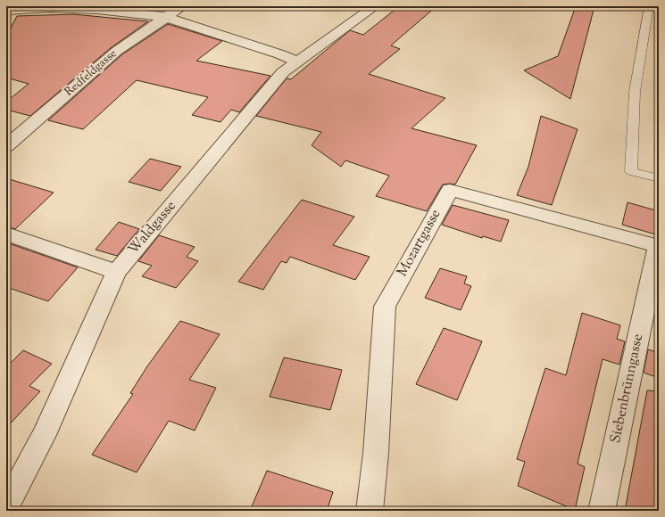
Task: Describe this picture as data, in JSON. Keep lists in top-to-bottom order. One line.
{"streets":{"street":["Redfeldgasse","Waldgasse","Mozartgasse","Siebenbrünngasse"]},"crossings":[["Mozartgasse","Siebenbrünngasse"]]}
